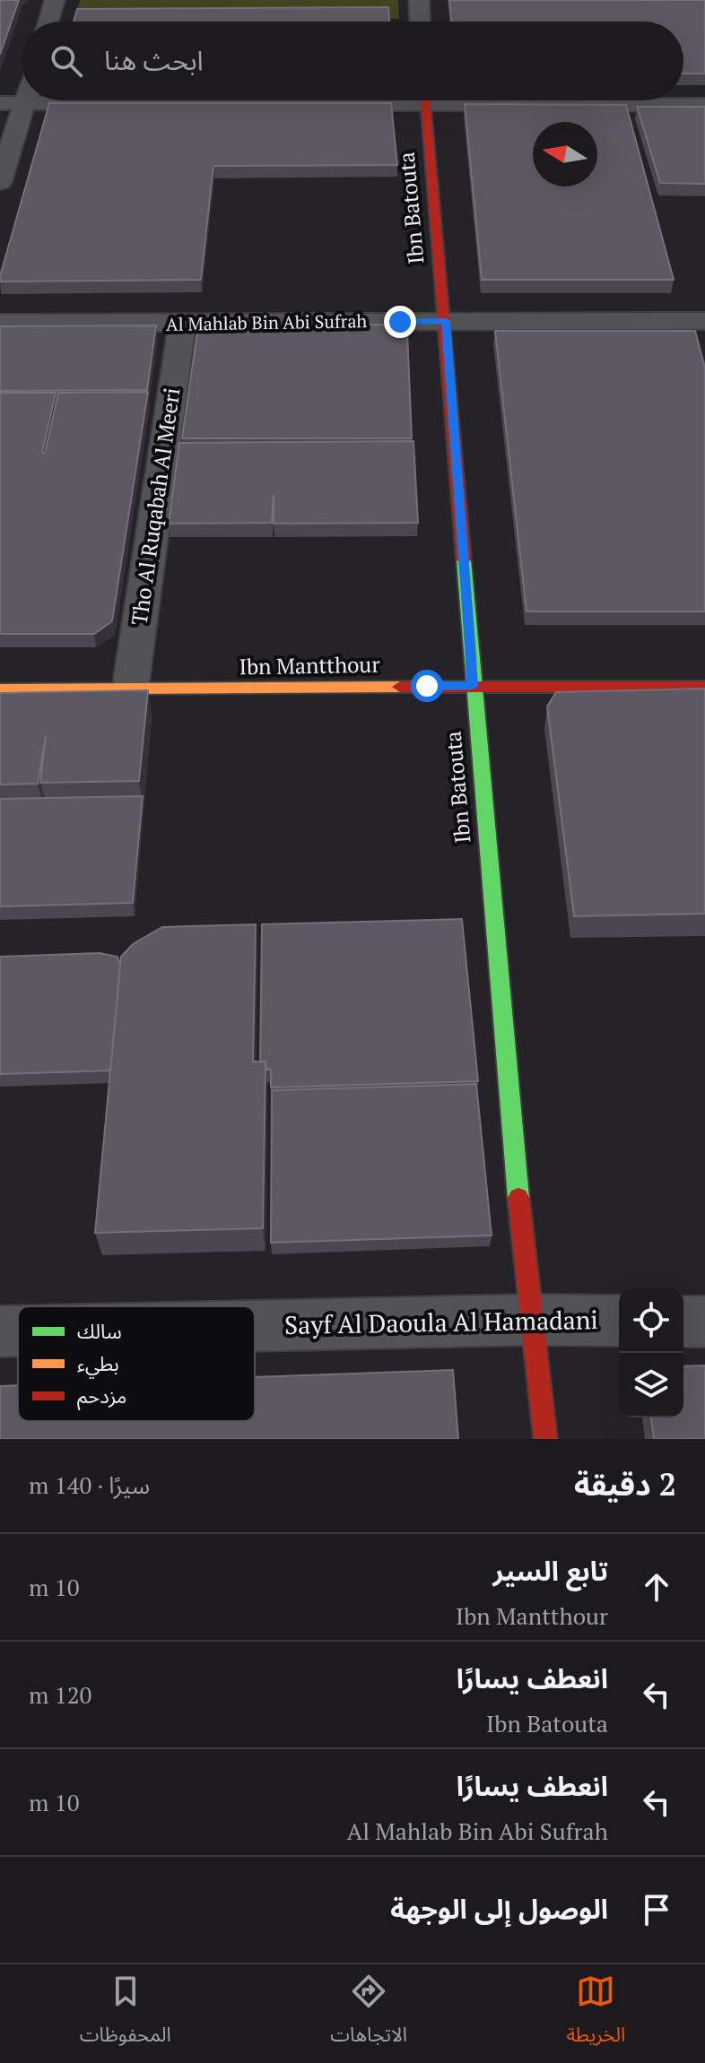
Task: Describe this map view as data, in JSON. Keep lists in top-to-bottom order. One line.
{"streets":{"street":["Ibn Batouta","Al Mahlab Bin Abi Sufrah","Tho Al Ruqabah Al Meeri","Ibn Mantthour","Sayf Al Daoula Al Hamadani"]},"crossings":[["Ibn Batouta","Al Mahlab Bin Abi Sufrah"],["Ibn Batouta","Ibn Mantthour"],["Ibn Batouta","Sayf Al Daoula Al Hamadani"],["Al Mahlab Bin Abi Sufrah","Tho Al Ruqabah Al Meeri"],["Tho Al Ruqabah Al Meeri","Ibn Mantthour"]],"legend":["سالك","بطيء","مزدحم"],"north":"left","page":{"search":"ابحث هنا","heading":["2 دقيقة","سيرًا · 140 m"],"list":[["تابع السير","Ibn Mantthour","10 m"],["انعطف يسارًا","Ibn Batouta","120 m"],["انعطف يسارًا","Al Mahlab Bin Abi Sufrah","10 m"],"الوصول إلى الوجهة"],"nav":["الخريطة","الاتجاهات","المحفوظات"]}}
